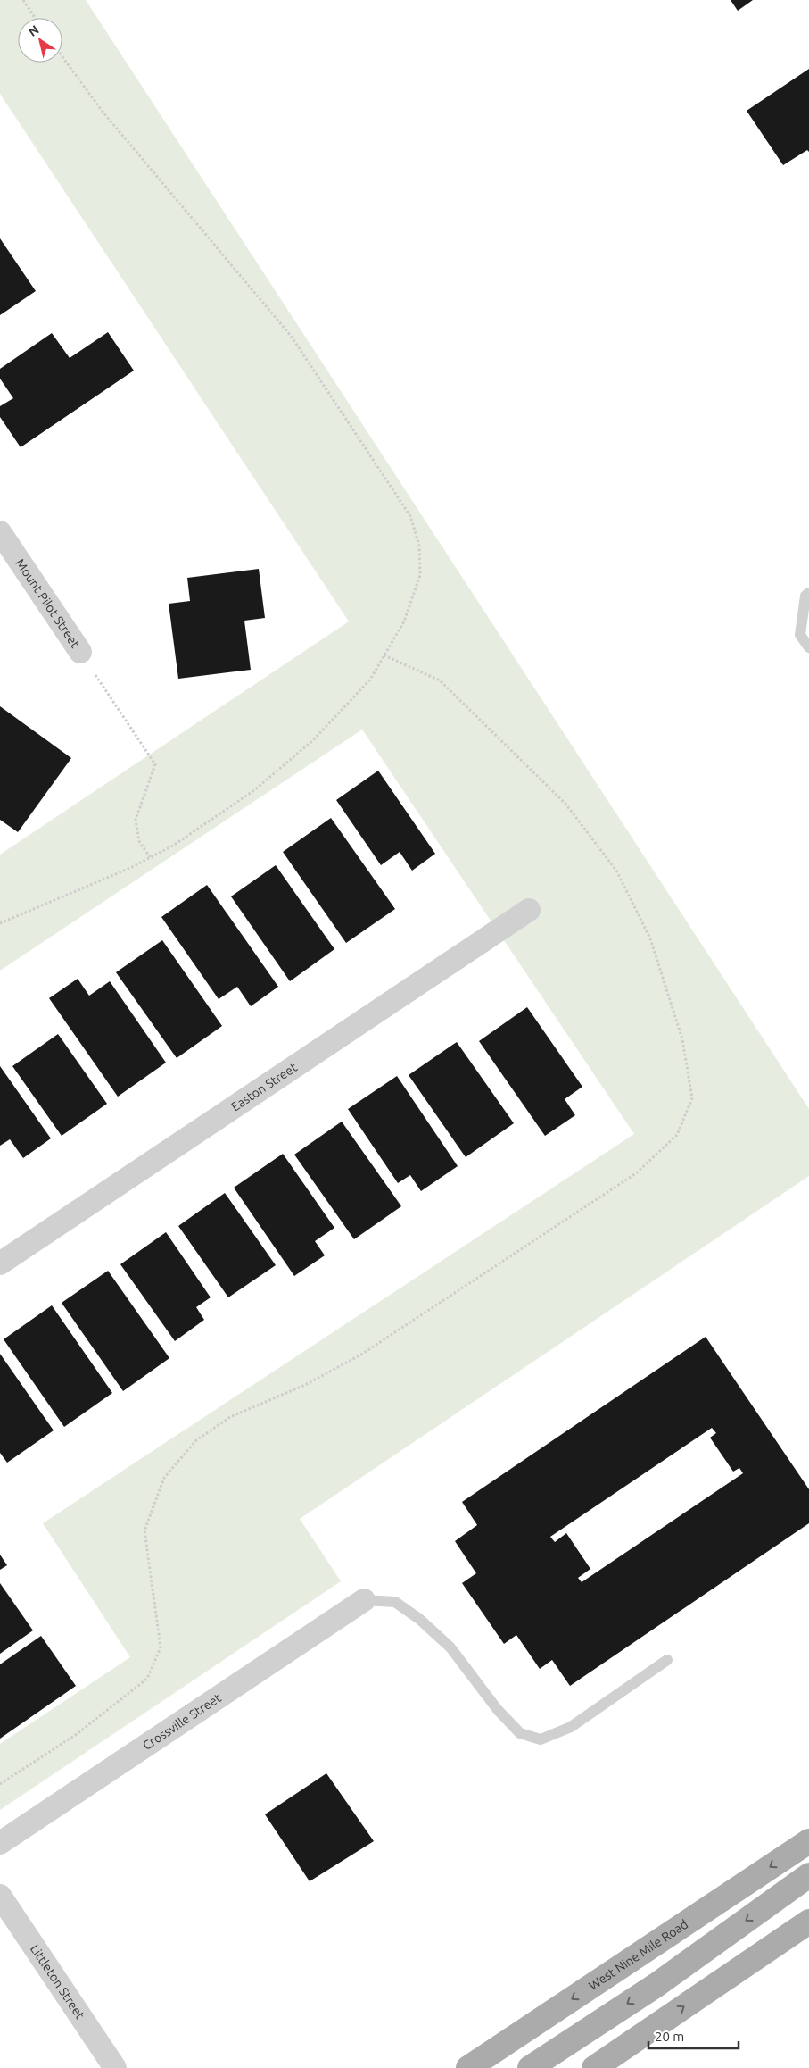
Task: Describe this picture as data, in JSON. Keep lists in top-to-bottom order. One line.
{"streets":{"main road":["West Nine Mile Road"],"street":["Mount Pilot Street","Easton Street","Crossville Street","Littleton Street"]},"scale_bar":"20 m","north":"top left"}
